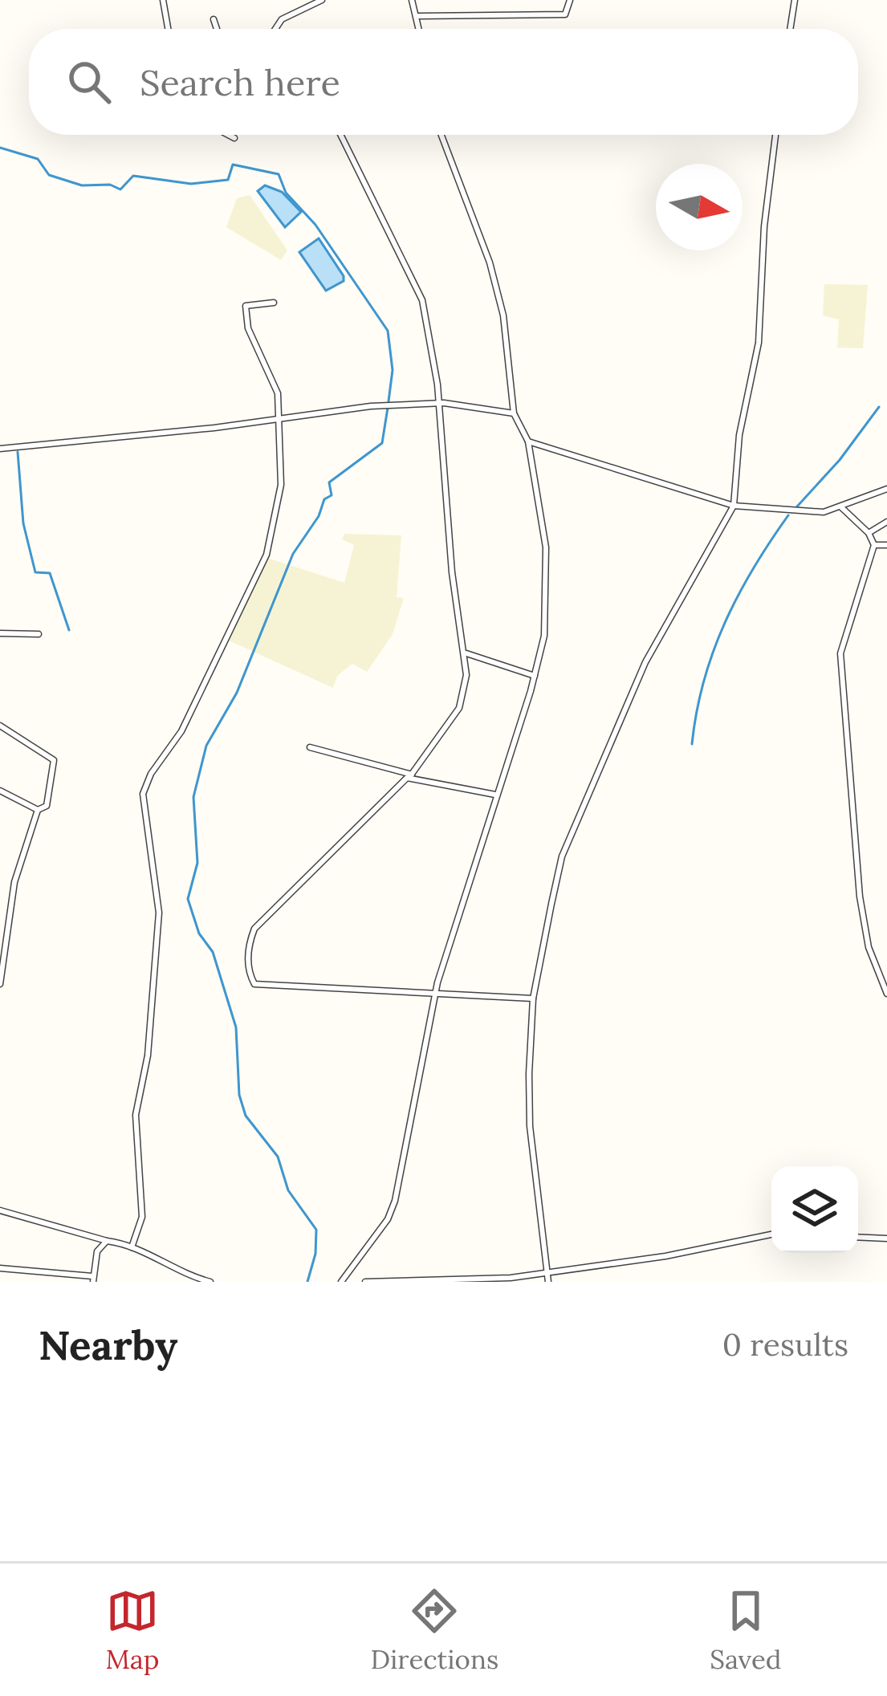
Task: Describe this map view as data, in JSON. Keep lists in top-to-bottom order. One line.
{"north":"right","page":{"search":"Search here","heading":["Nearby","0 results"],"nav":["Map","Directions","Saved"]}}
